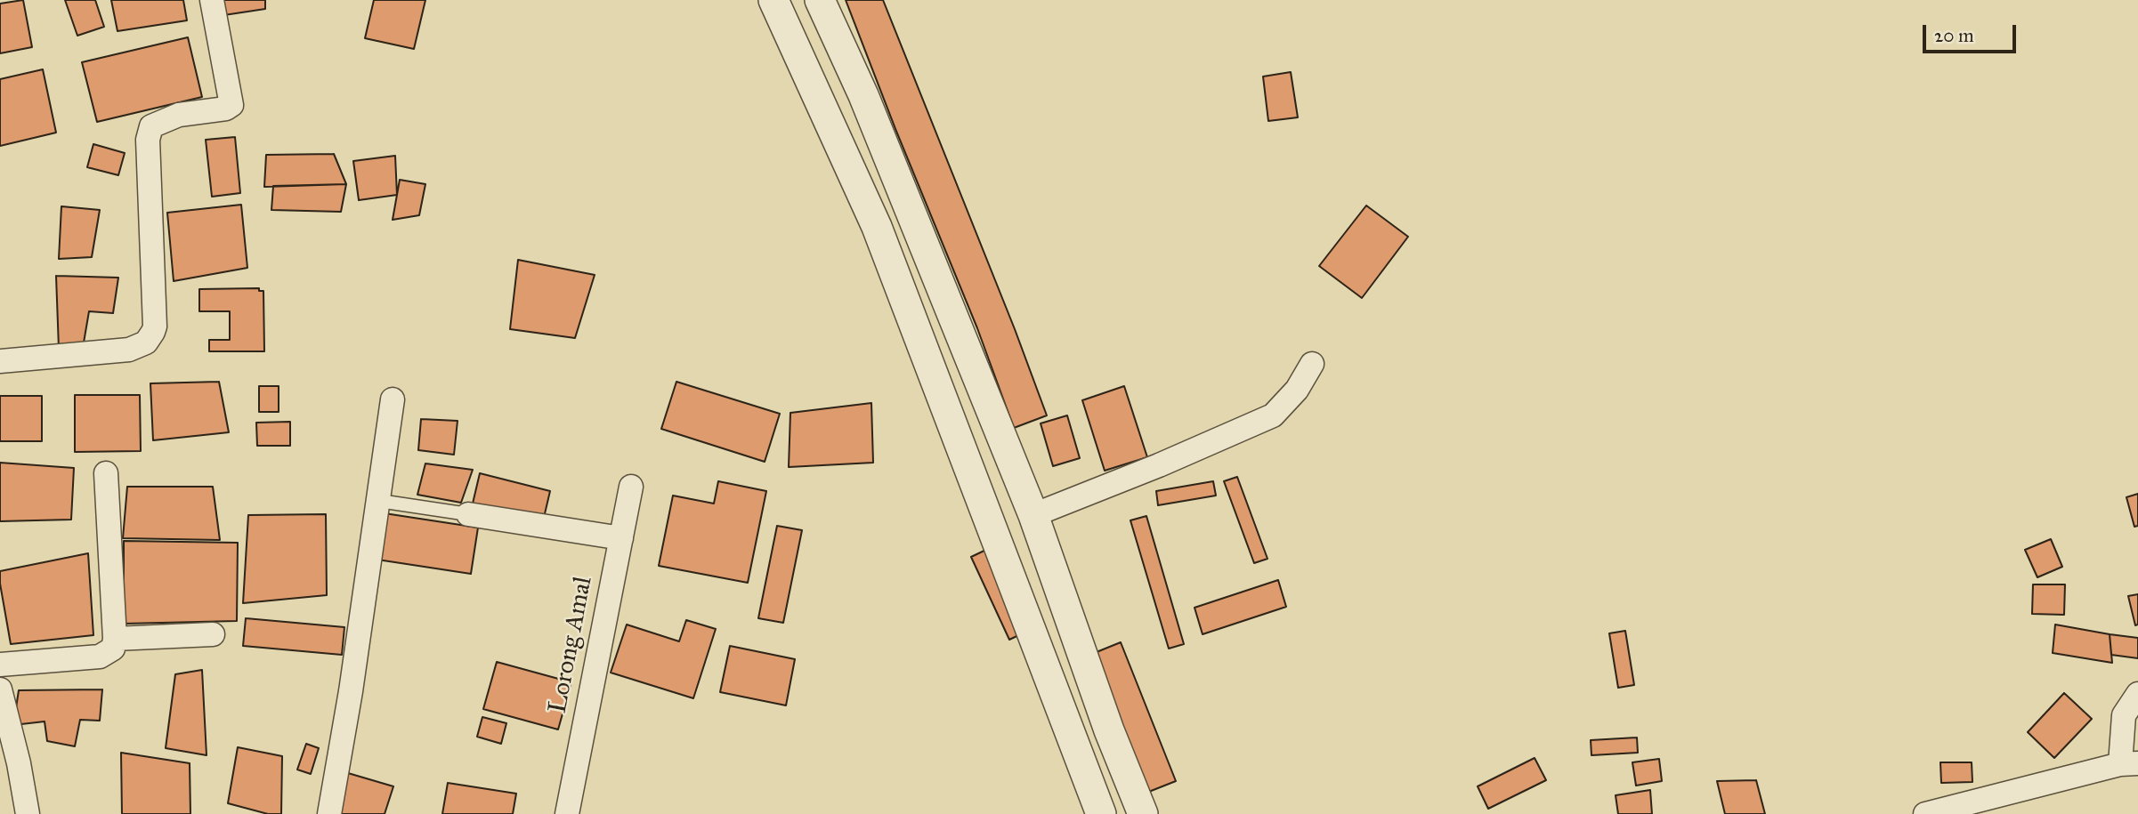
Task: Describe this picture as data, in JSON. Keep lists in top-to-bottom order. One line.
{"streets":{"street":["Lorong Amal"]},"scale_bar":"20 m"}
